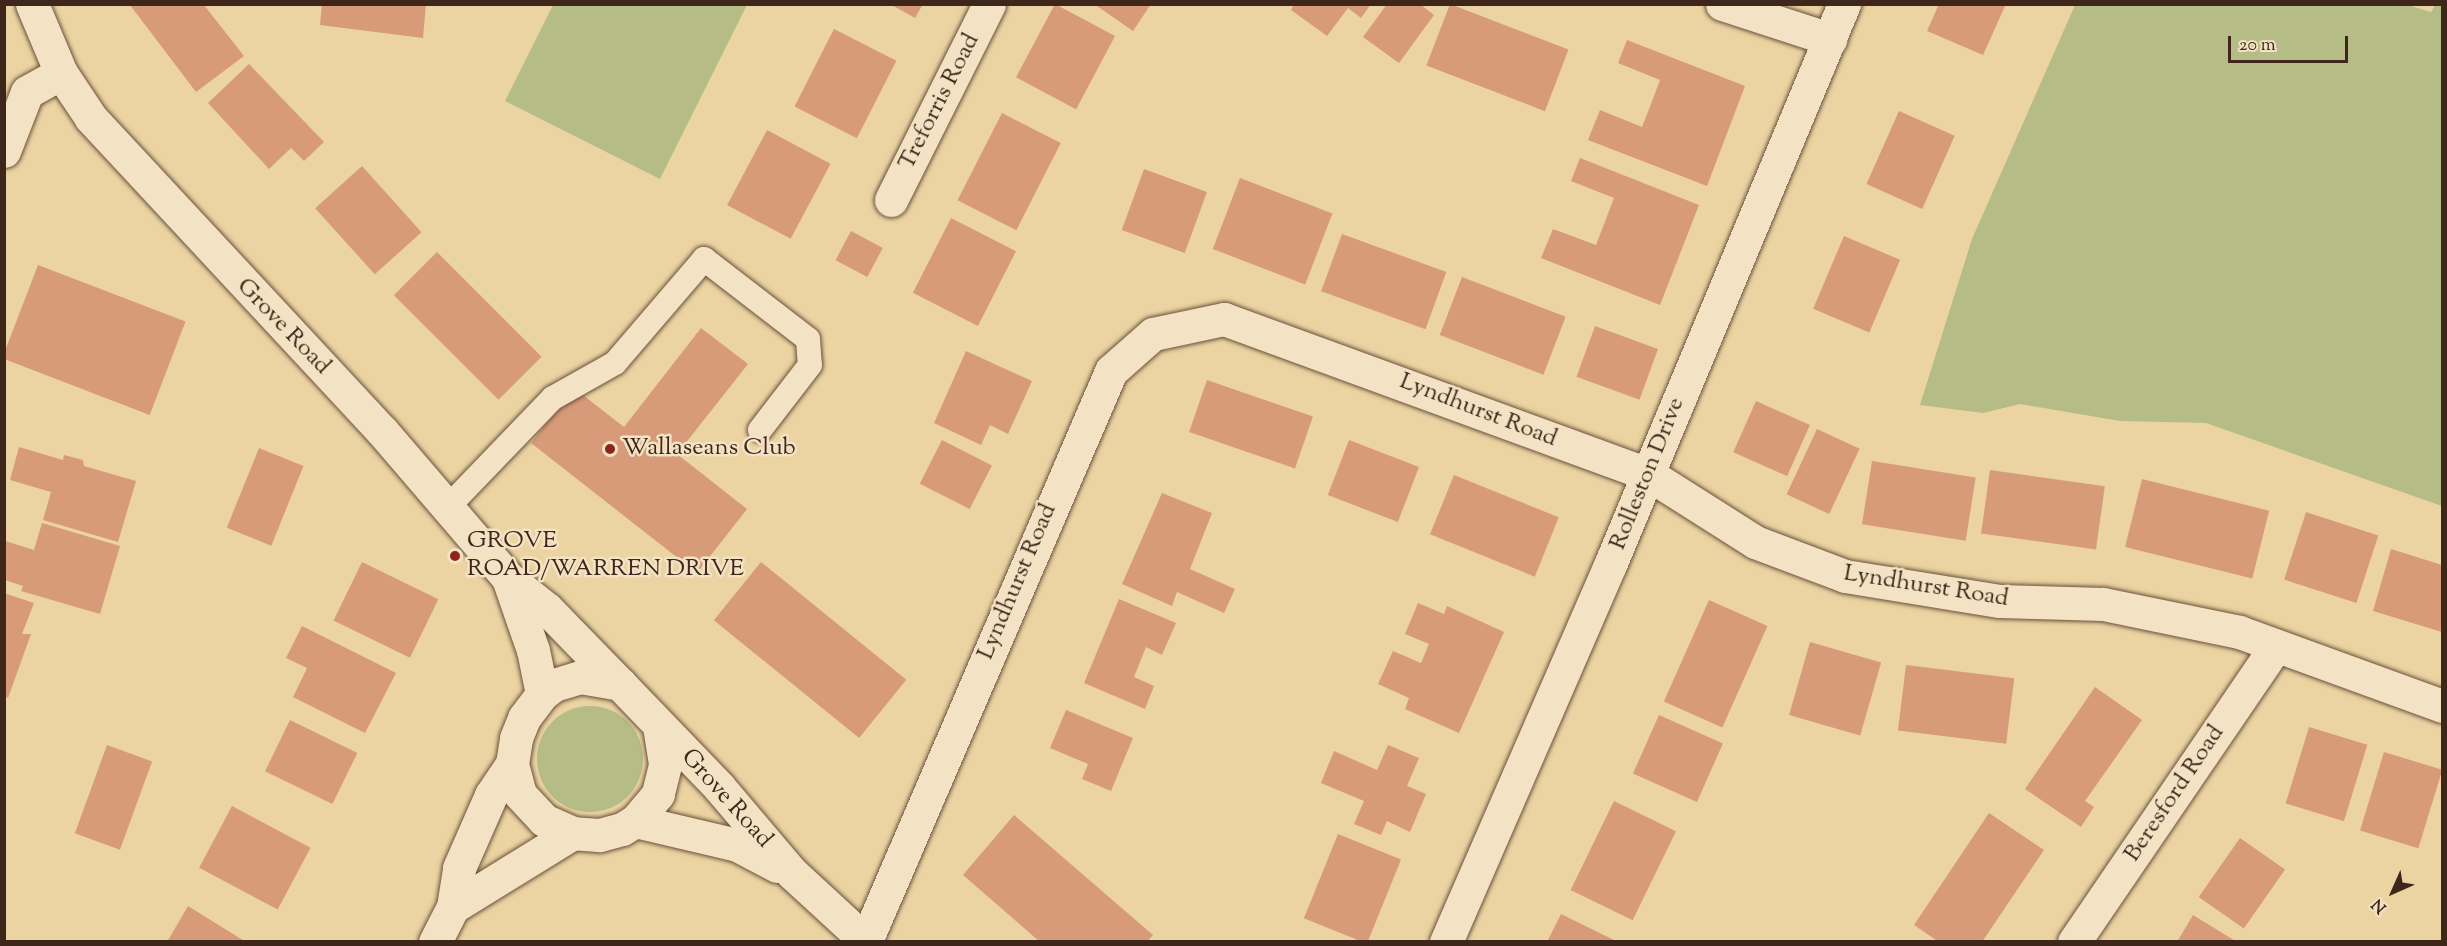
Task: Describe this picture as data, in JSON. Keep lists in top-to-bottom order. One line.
{"streets":{"street":["Treforris Road","Grove Road","Lyndhurst Road","Rolleston Drive","Beresford Road"]},"crossings":[["Grove Road","Lyndhurst Road"],["Lyndhurst Road","Rolleston Drive"],["Lyndhurst Road","Beresford Road"]],"places":["Wallaseans Club","GROVE ROAD/WARREN DRIVE"],"scale_bar":"20 m","north":"bottom left"}
